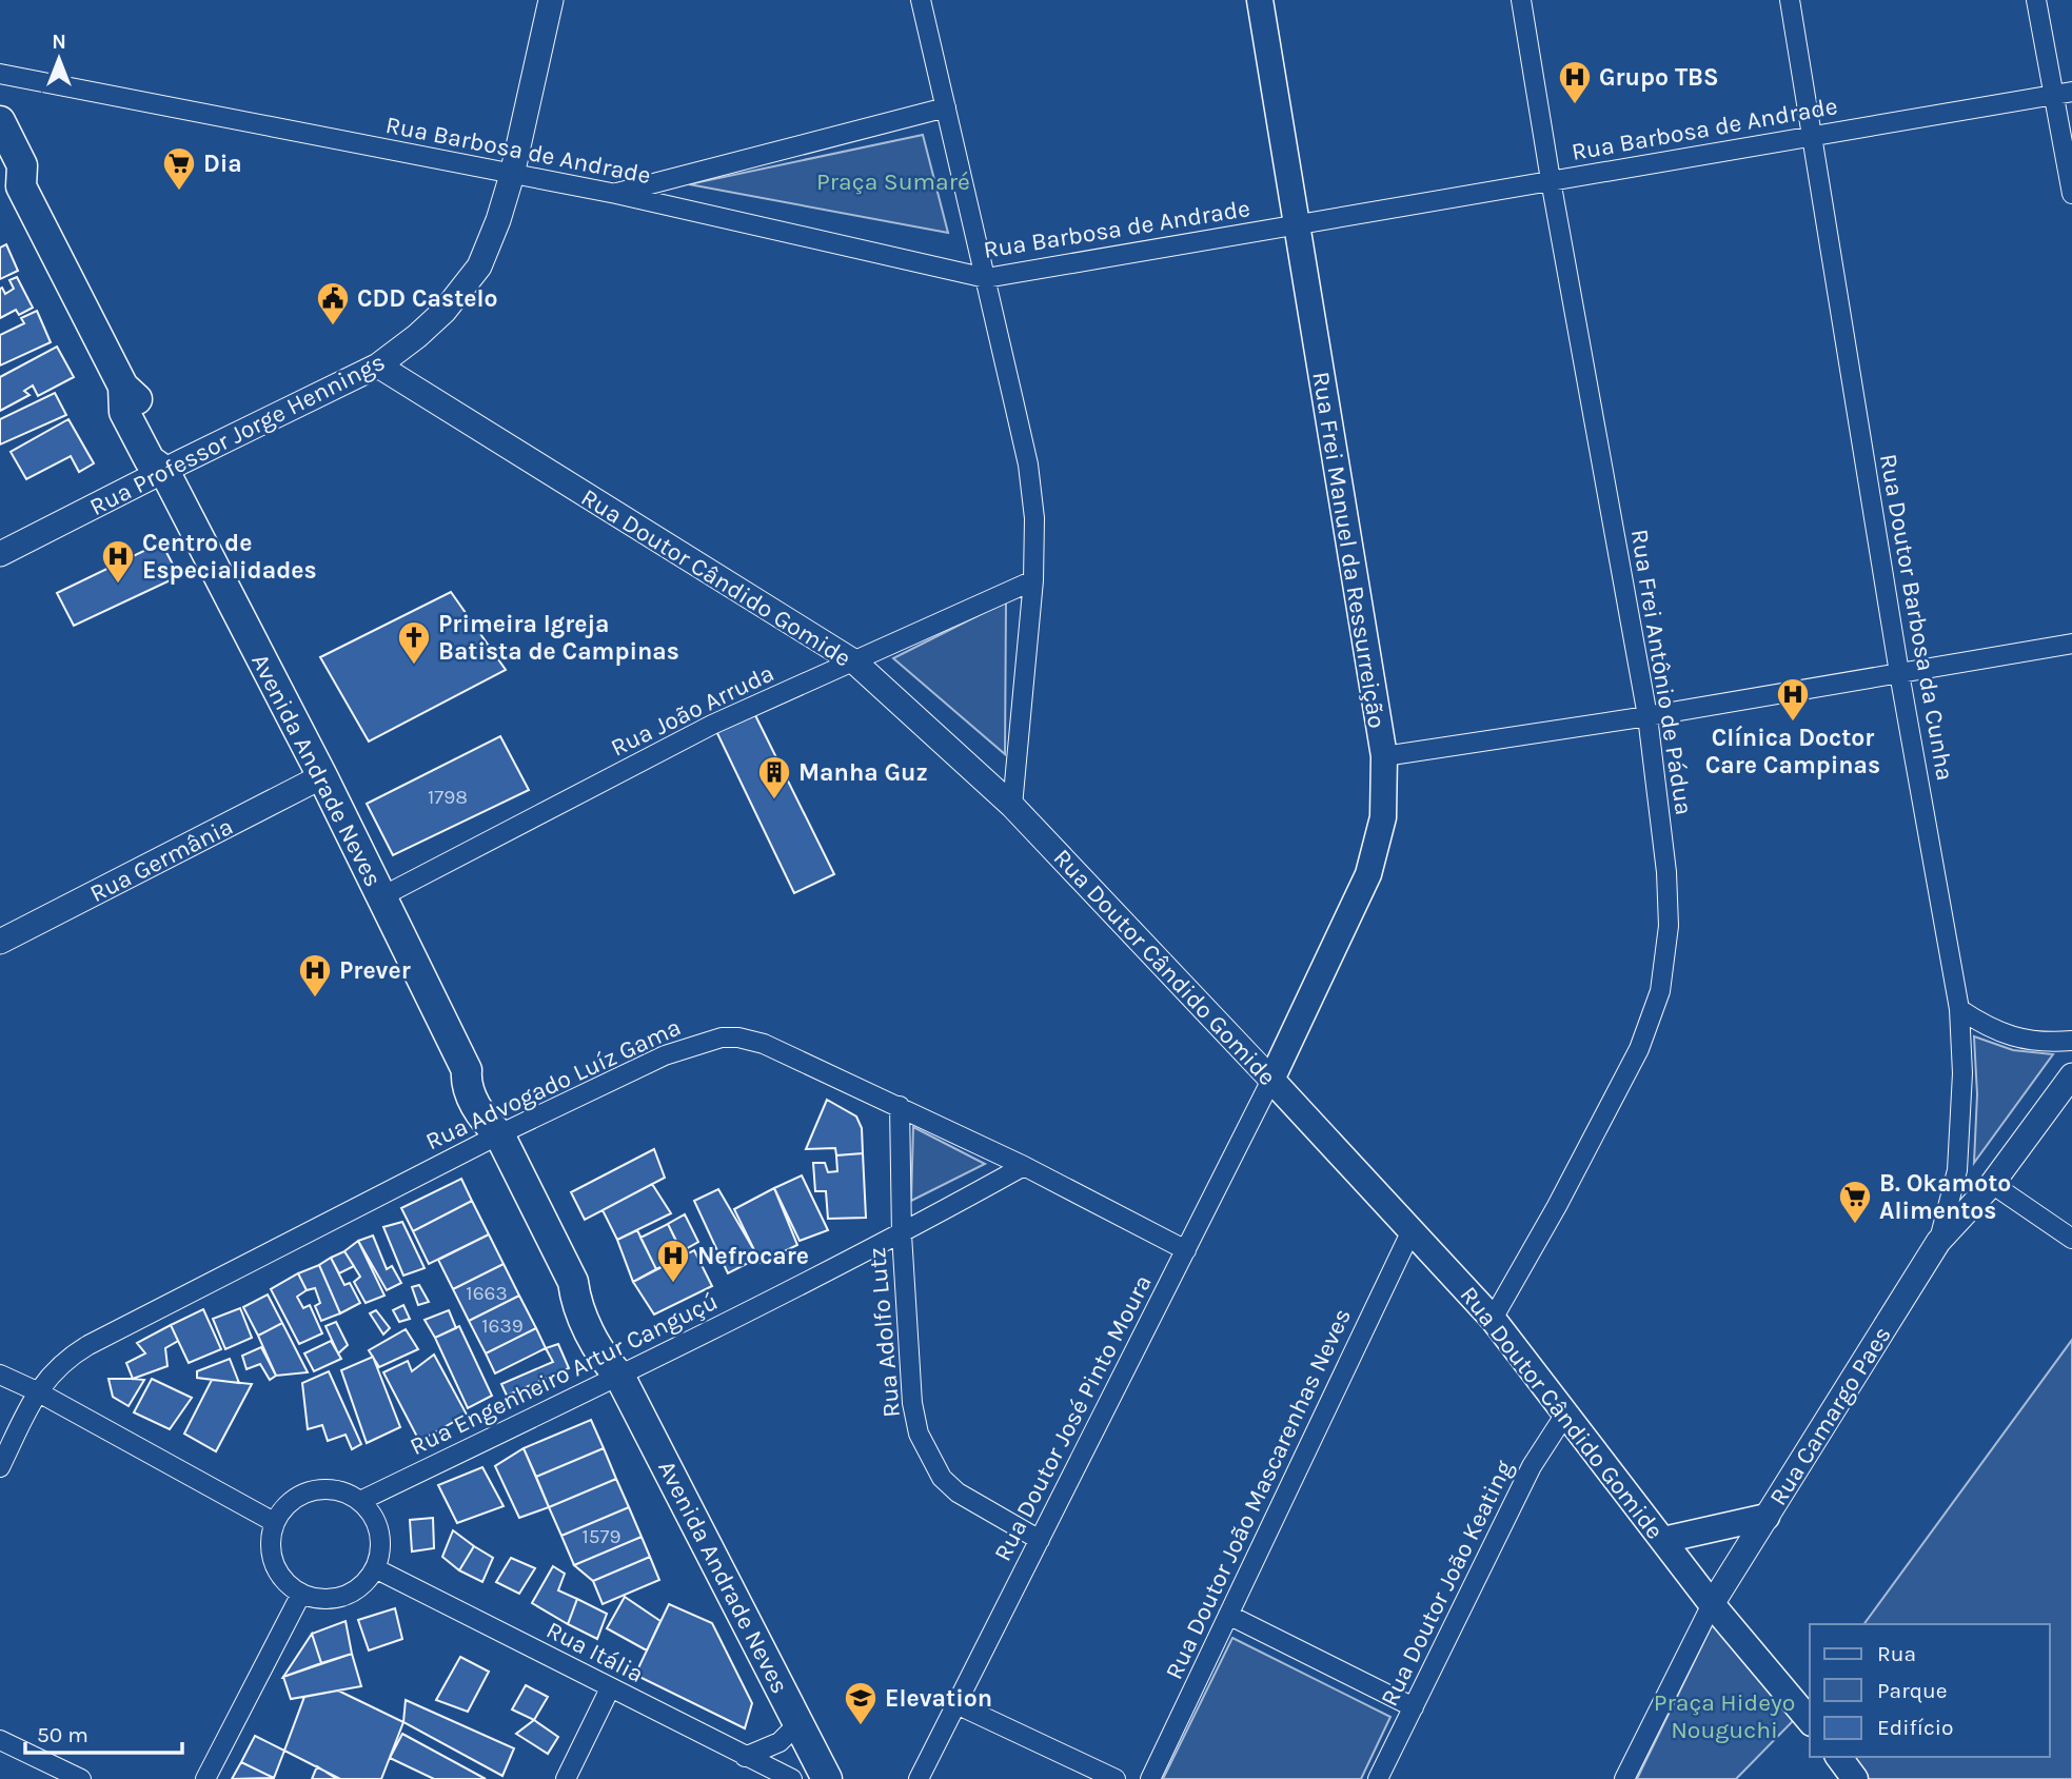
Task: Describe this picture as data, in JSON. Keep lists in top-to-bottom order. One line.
{"streets":{"main road":["Rua Frei Manuel da Ressurreição","Rua Doutor Cândido Gomide","Avenida Andrade Neves"],"street":["Rua Barbosa de Andrade","Rua Professor Jorge Hennings","Rua Doutor Barbosa da Cunha","Rua Frei Antônio de Pádua","Rua João Arruda","Rua Germânia","Rua Advogado Luíz Gama","Rua Adolfo Lutz","Rua Engenheiro Artur Canguçú","Rua Camargo Paes","Rua Doutor José Pinto Moura","Rua Doutor João Mascarenhas Neves","Rua Doutor João Keating","Rua Itália"]},"crossings":[["Rua Barbosa de Andrade","Rua Professor Jorge Hennings"],["Rua Barbosa de Andrade","Rua Frei Manuel da Ressurreição"],["Rua Barbosa de Andrade","Rua Doutor Barbosa da Cunha"],["Rua Barbosa de Andrade","Rua Frei Antônio de Pádua"],["Rua Professor Jorge Hennings","Rua Doutor Cândido Gomide"],["Rua Professor Jorge Hennings","Avenida Andrade Neves"],["Rua Frei Manuel da Ressurreição","Rua Doutor Cândido Gomide"],["Rua Frei Manuel da Ressurreição","Rua Doutor José Pinto Moura"],["Rua Doutor Cândido Gomide","Rua Frei Antônio de Pádua"],["Rua Doutor Cândido Gomide","Rua João Arruda"],["Rua Doutor Cândido Gomide","Rua Camargo Paes"],["Rua Doutor Cândido Gomide","Rua Doutor José Pinto Moura"],["Rua Doutor Cândido Gomide","Rua Doutor João Mascarenhas Neves"],["Rua Doutor Cândido Gomide","Rua Doutor João Keating"],["Rua Doutor Barbosa da Cunha","Rua Camargo Paes"],["Rua João Arruda","Avenida Andrade Neves"],["Avenida Andrade Neves","Rua Germânia"],["Avenida Andrade Neves","Rua Advogado Luíz Gama"],["Avenida Andrade Neves","Rua Engenheiro Artur Canguçú"],["Rua Advogado Luíz Gama","Rua Adolfo Lutz"],["Rua Advogado Luíz Gama","Rua Engenheiro Artur Canguçú"],["Rua Advogado Luíz Gama","Rua Doutor José Pinto Moura"],["Rua Adolfo Lutz","Rua Engenheiro Artur Canguçú"],["Rua Adolfo Lutz","Rua Doutor José Pinto Moura"],["Rua Engenheiro Artur Canguçú","Rua Itália"]],"parks":["Praça Sumaré","Praça Hideyo Nouguchi"],"places":{"hospital":["Grupo TBS","Centro de Especialidades","Clínica Doctor Care Campinas","Prever","Nefrocare"],"supermarket":["Dia","B. Okamoto Alimentos"],"public building":["CDD Castelo"],"church":["Primeira Igreja Batista de Campinas"],"building":["Manha Guz"],"school or university":["Elevation"]},"house_numbers":["1798","1663","1639","1579"],"legend":["Rua","Parque","Edifício"],"scale_bar":"50 m","north":"top"}
